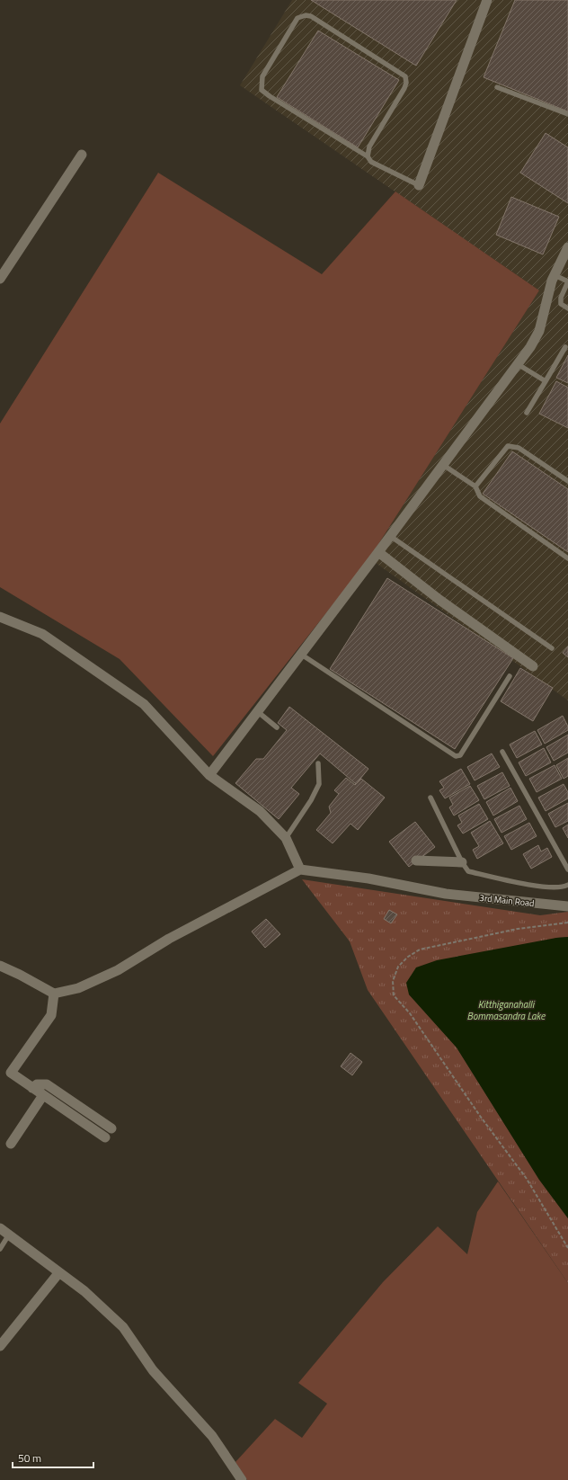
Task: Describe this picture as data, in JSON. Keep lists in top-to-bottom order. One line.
{"streets":{"street":["3rd Main Road"]},"water":["Kitthiganahalli Bommasandra Lake"],"scale_bar":"50 m"}
